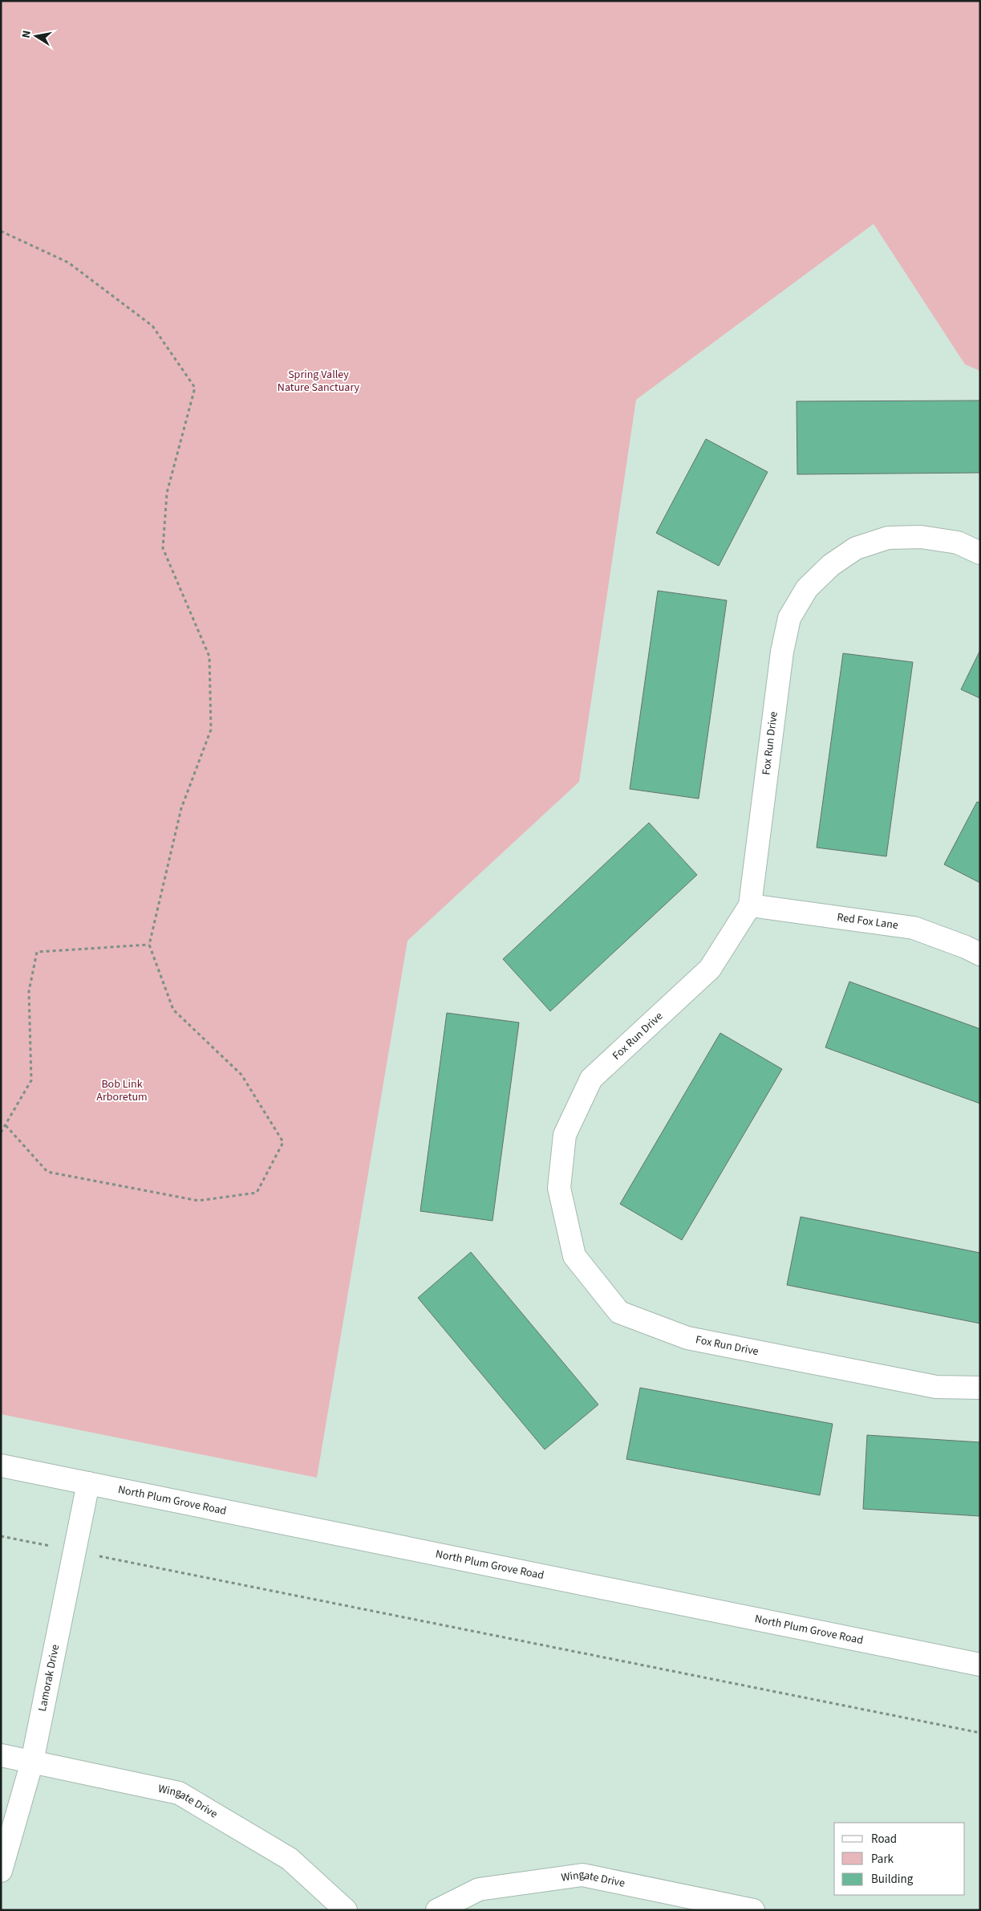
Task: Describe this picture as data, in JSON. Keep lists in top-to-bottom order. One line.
{"streets":{"street":["Fox Run Drive","Red Fox Lane","North Plum Grove Road","Lamorak Drive","Wingate Drive"]},"crossings":[["Fox Run Drive","Red Fox Lane"],["North Plum Grove Road","Lamorak Drive"],["Lamorak Drive","Wingate Drive"]],"parks":["Spring Valley Nature Sanctuary","Bob Link Arboretum"],"legend":["Road","Park","Building"],"north":"left"}
